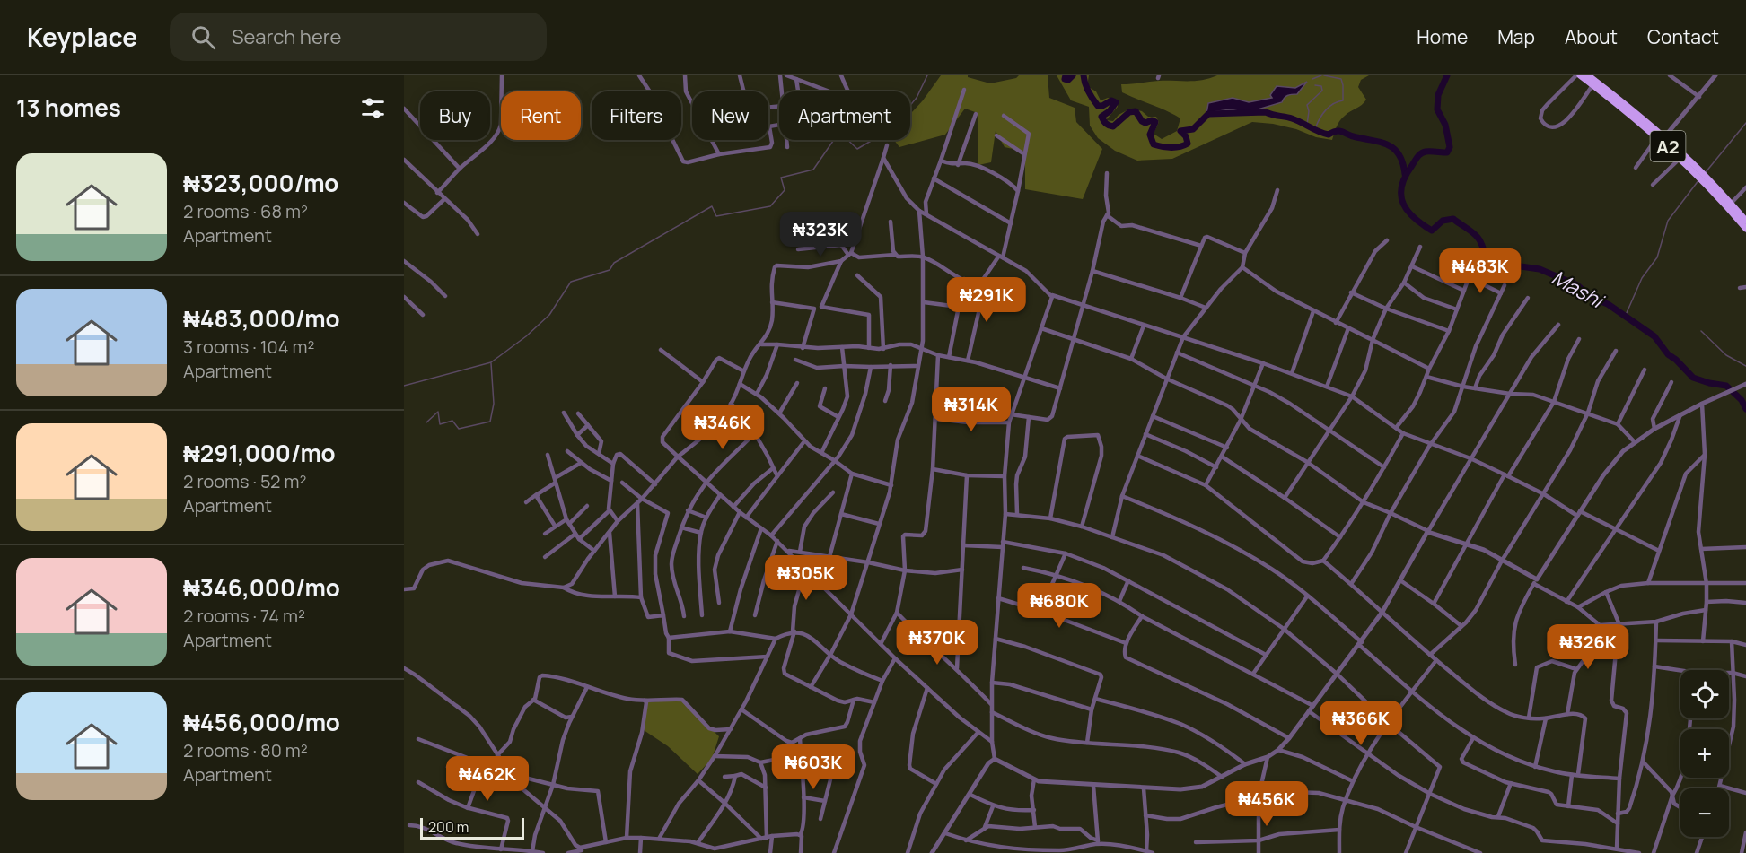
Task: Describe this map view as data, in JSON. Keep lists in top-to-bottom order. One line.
{"streets":{"highway":["A2"]},"water":["Mashi"],"scale_bar":"200 m","page":{"header":"Keyplace","search":"Search here","nav":["Home","Map","About","Contact"],"heading":"13 homes","chip":["Buy","Rent","Filters","New","Apartment"],"list":[{"name":"₦323,000/mo","note":"2 rooms · 68 m² · Apartment"},{"name":"₦483,000/mo","note":"3 rooms · 104 m² · Apartment"},{"name":"₦291,000/mo","note":"2 rooms · 52 m² · Apartment"},{"name":"₦346,000/mo","note":"2 rooms · 74 m² · Apartment"},{"name":"₦456,000/mo","note":"2 rooms · 80 m² · Apartment"}],"price":["₦323K","₦483K","₦291K","₦314K","₦346K","₦305K","₦680K","₦370K","₦326K","₦366K","₦603K","₦462K","₦456K"],"map_buttons":["+","−"],"scale":"200 m"}}
